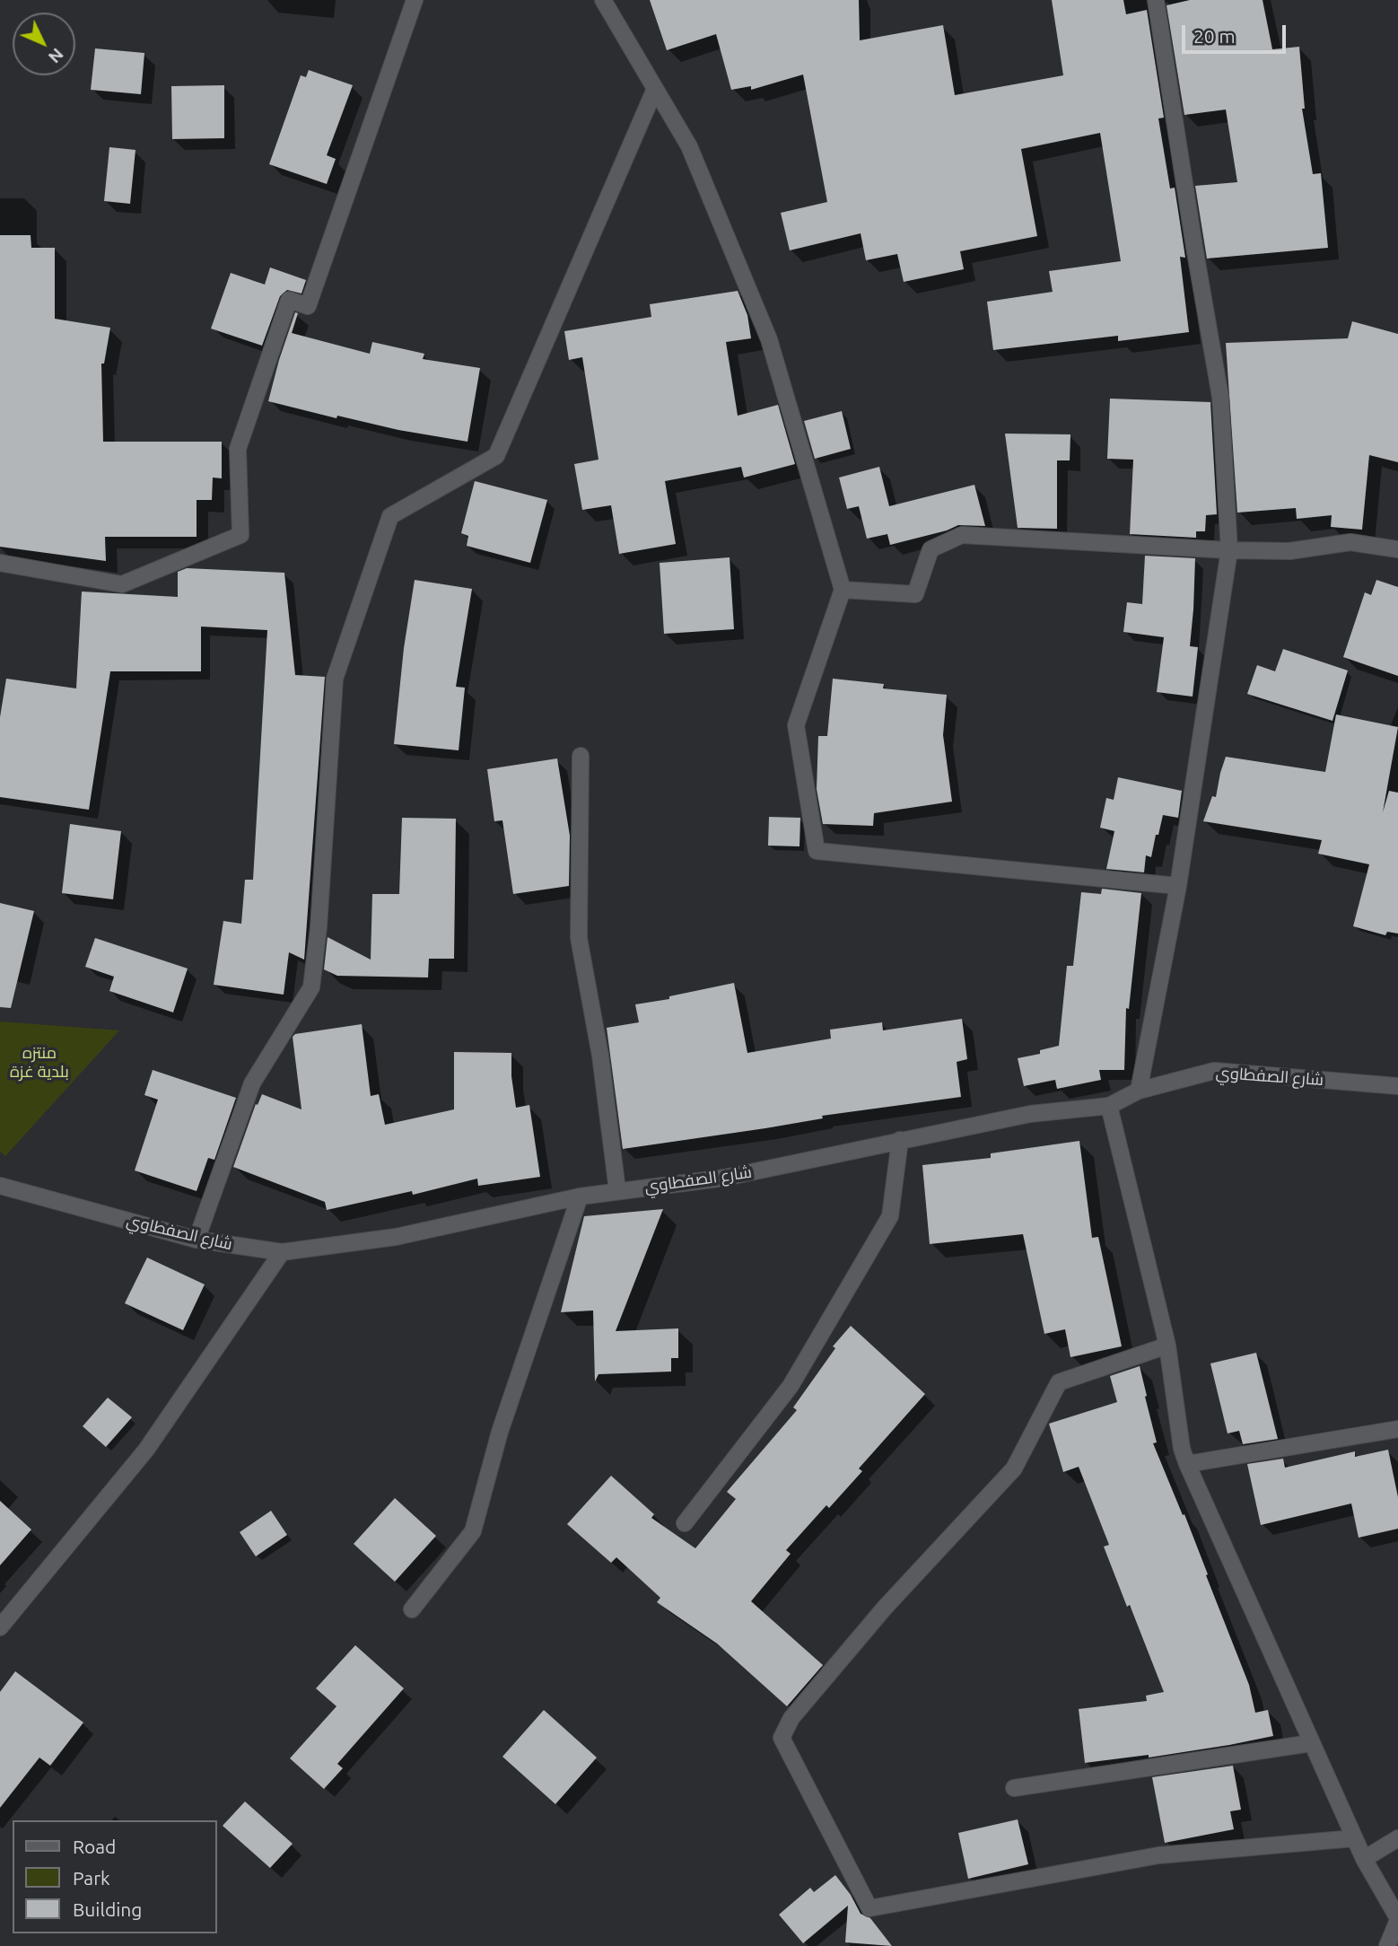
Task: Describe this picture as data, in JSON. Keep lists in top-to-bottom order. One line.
{"streets":{"street":["شارع الصفطاوي"]},"parks":["منتزه بلدية غزة"],"legend":["Road","Park","Building"],"scale_bar":"20 m","north":"bottom right"}
